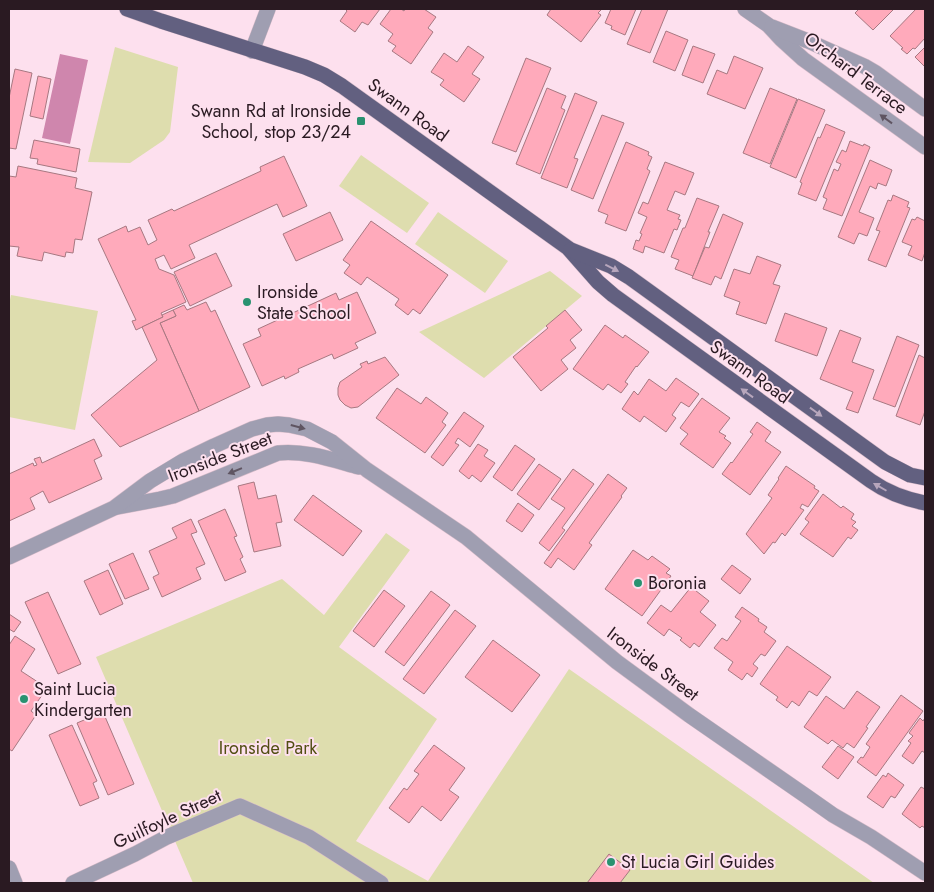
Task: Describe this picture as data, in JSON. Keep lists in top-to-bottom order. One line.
{"streets":{"main road":["Swann Road"],"street":["Orchard Terrace","Ironside Street","Guilfoyle Street"]},"parks":["Ironside Park"],"places":{"transit":["Swann Rd at Ironside School, stop 23/24"],"other":["Ironside State School","Boronia","Saint Lucia Kindergarten","St Lucia Girl Guides"]}}
